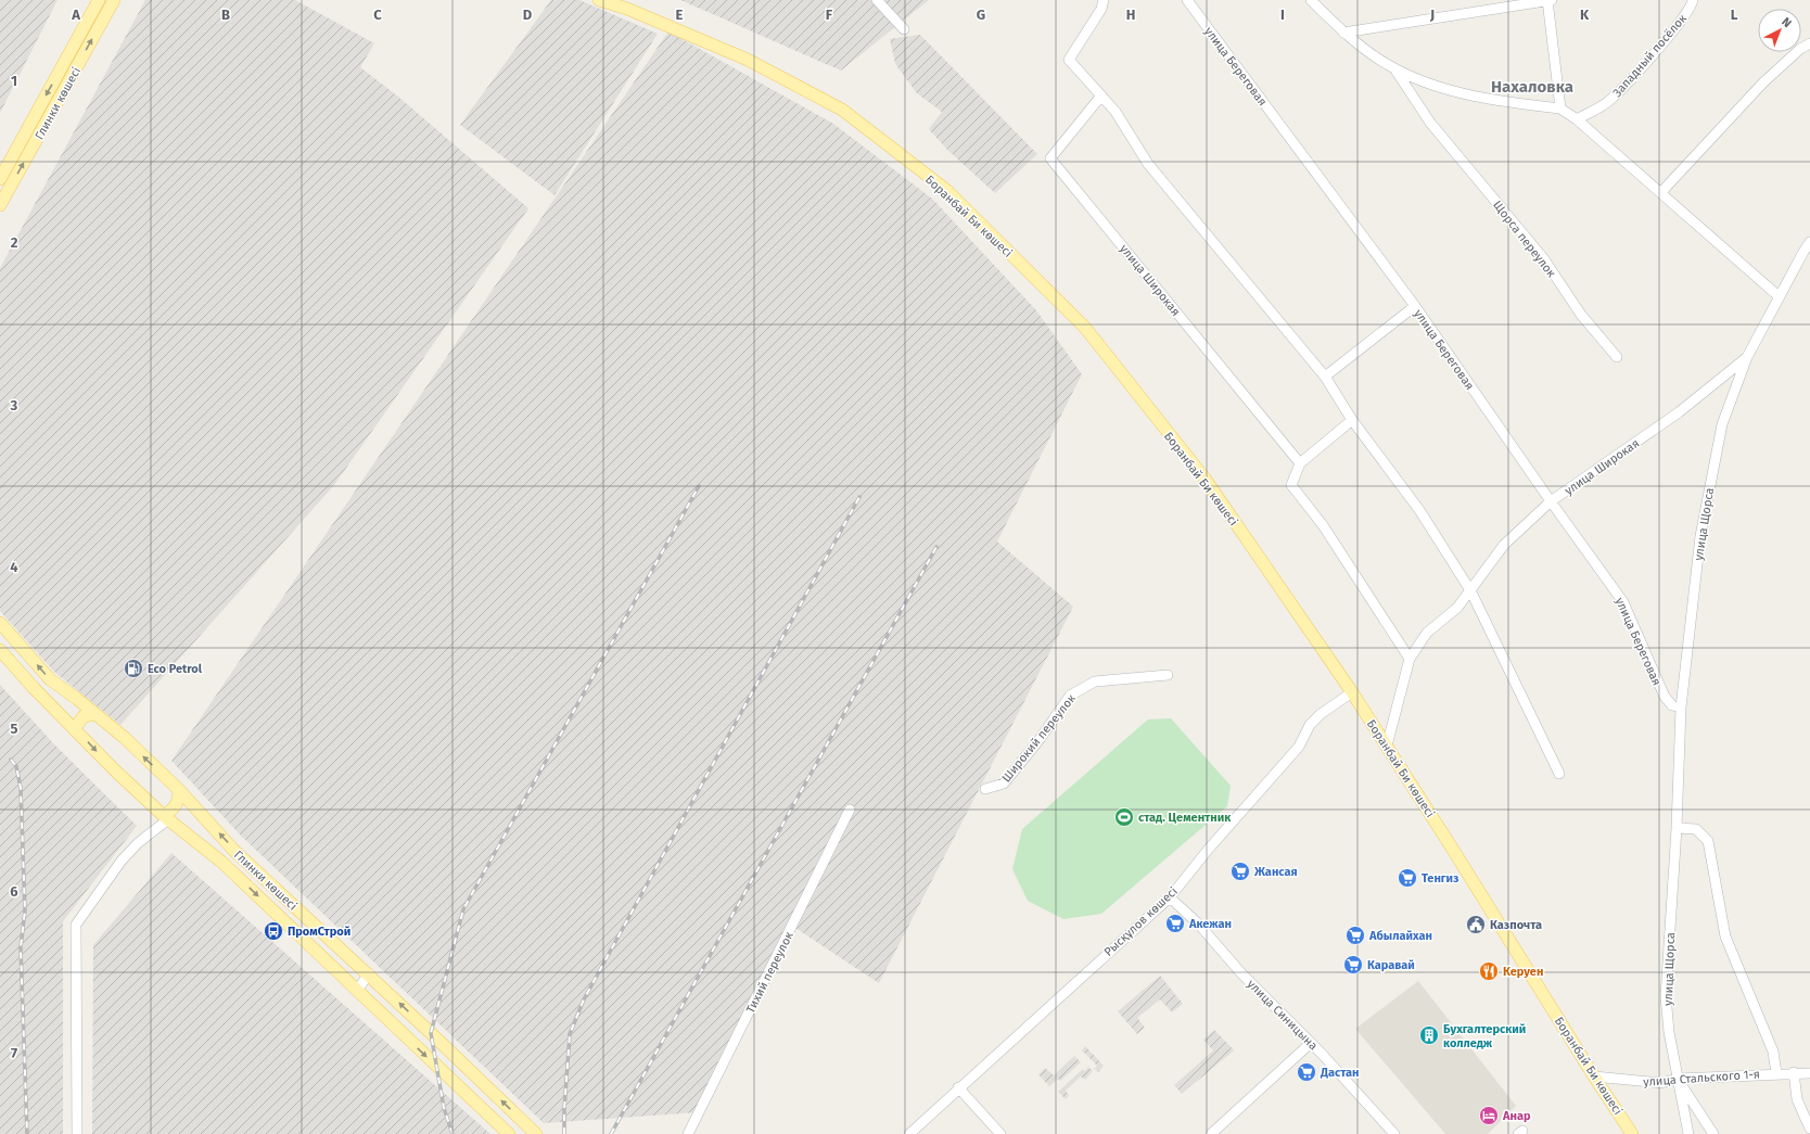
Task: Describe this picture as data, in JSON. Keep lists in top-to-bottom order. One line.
{"streets":{"main road":["Глинки көшесі","Боранбай Би көшесі"],"street":["Западный посёлок","улица Береговая","Щорса переулок","улица Широкая","улица Щорса","Широкий переулок","Рысқұлов көшесі","Тихий переулок","улица Синицына","улица Стальского 1-я"]},"crossings":[["улица Береговая","улица Широкая"],["улица Береговая","улица Щорса"],["Боранбай Би көшесі","улица Широкая"],["Боранбай Би көшесі","Рысқұлов көшесі"],["Боранбай Би көшесі","улица Стальского 1-я"],["улица Широкая","улица Щорса"],["улица Щорса","улица Стальского 1-я"],["Рысқұлов көшесі","улица Синицына"]],"districts":["Нахаловка"],"places":{"fuel station":["Eco Petrol"],"sports":["стад. Цементник"],"supermarket":["Жансая","Тенгиз","Акежан","Абылайхан","Каравай","Дастан"],"public building":["Казпочта"],"bus stop":["ПромСтрой"],"restaurant":["Керуен"],"building":["Бухгалтерский колледж"],"hotel":["Анар"]},"north":"top right","grid":{"columns":["A","B","C","D","E","F","G","H","I","J","K","L"],"rows":["1","2","3","4","5","6","7"]}}
